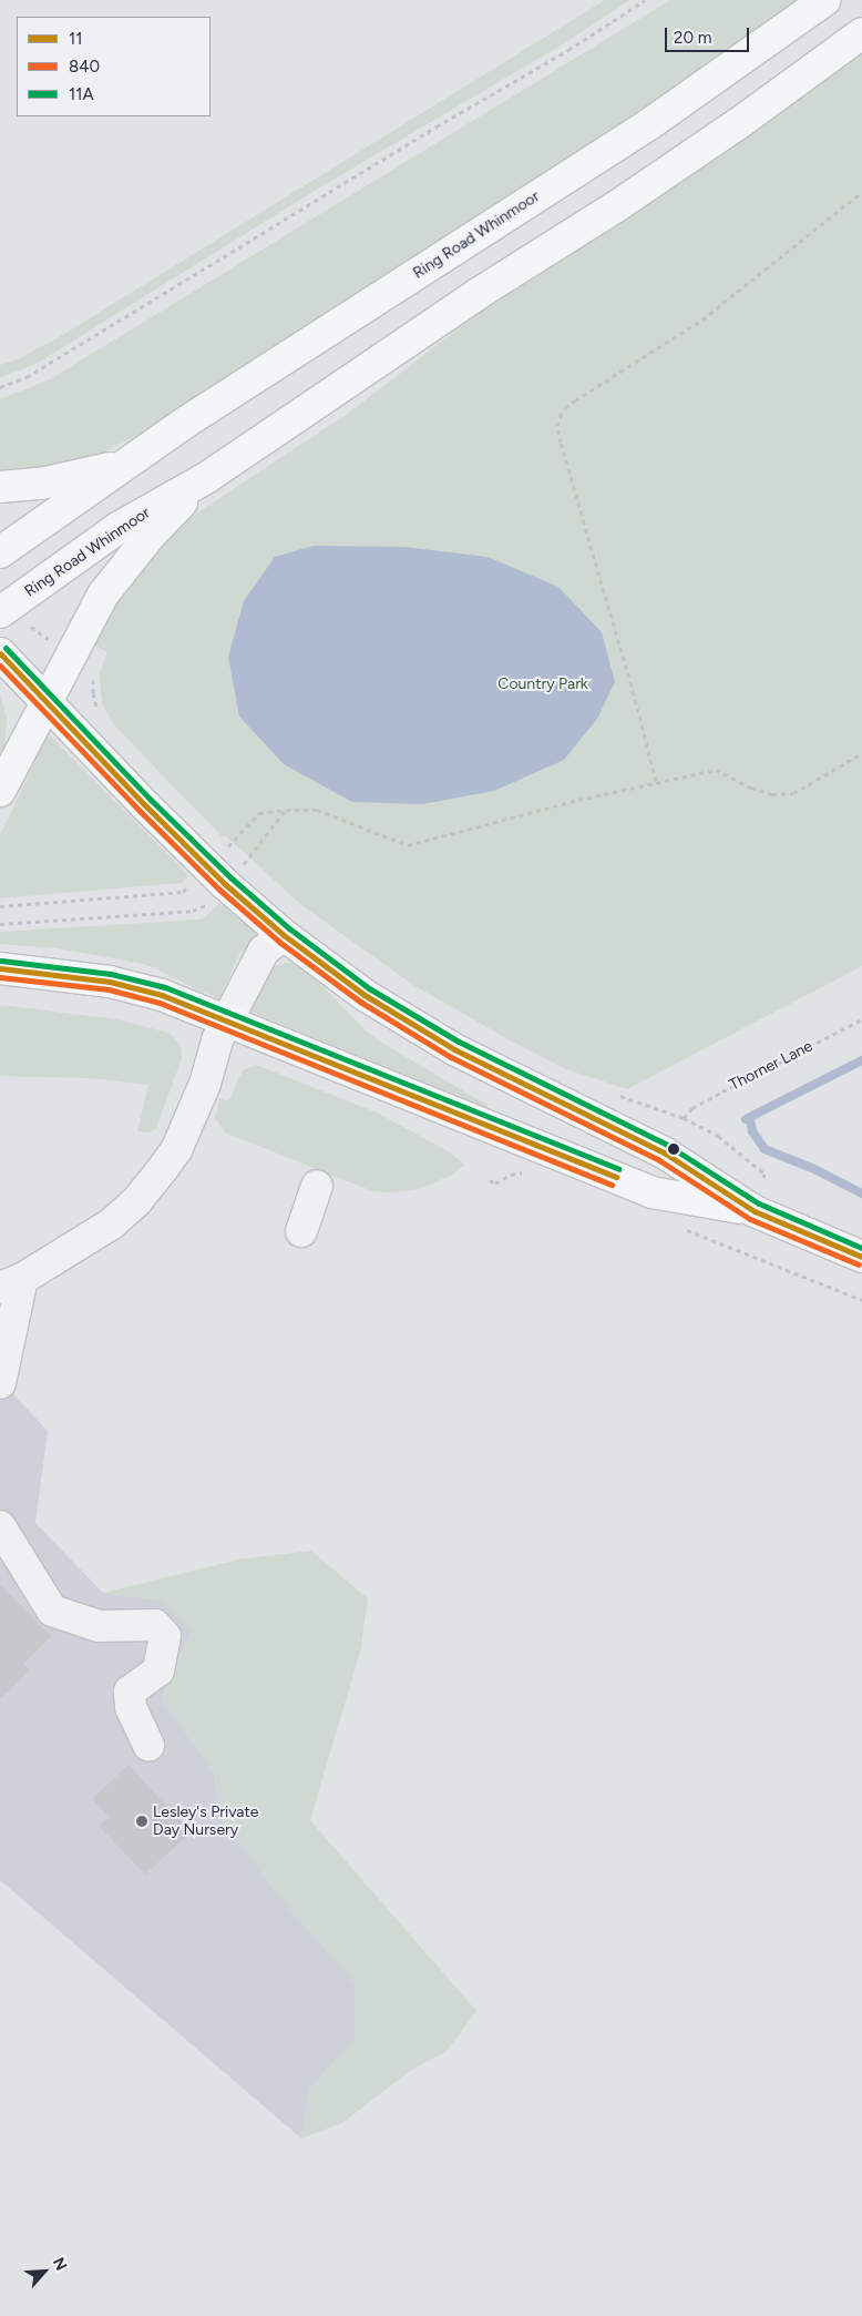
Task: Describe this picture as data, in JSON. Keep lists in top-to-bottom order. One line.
{"streets":{"highway":["Ring Road Whinmoor"],"path":["Thorner Lane"]},"parks":["Country Park"],"places":["Lesley's Private Day Nursery"],"lines":["transit line 11A","transit line 11","transit line 840"],"legend":["11","840","11A"],"scale_bar":"20 m","north":"top right"}
